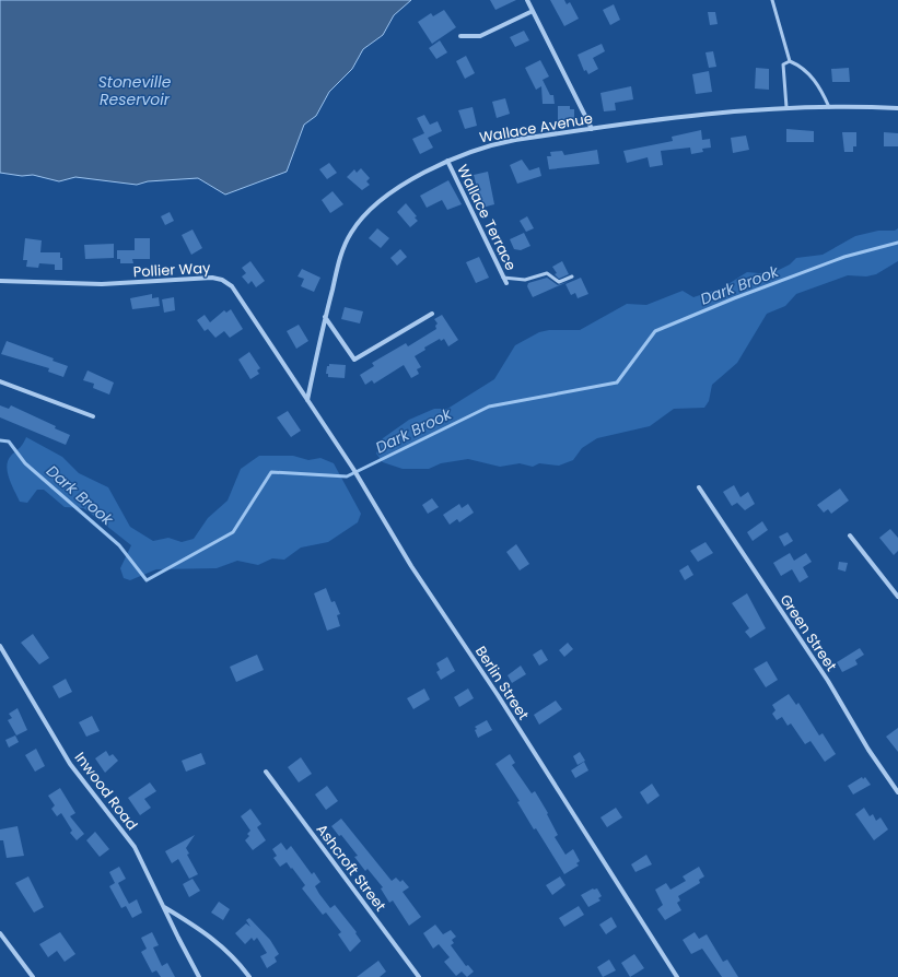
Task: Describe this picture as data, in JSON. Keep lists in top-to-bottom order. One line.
{"streets":{"street":["Wallace Avenue","Wallace Terrace","Pollier Way","Green Street","Berlin Street","Inwood Road","Ashcroft Street"]},"crossings":[["Wallace Avenue","Wallace Terrace"],["Wallace Avenue","Pollier Way"],["Wallace Avenue","Berlin Street"],["Pollier Way","Berlin Street"]],"water":["Stoneville Reservoir","Dark Brook"]}
